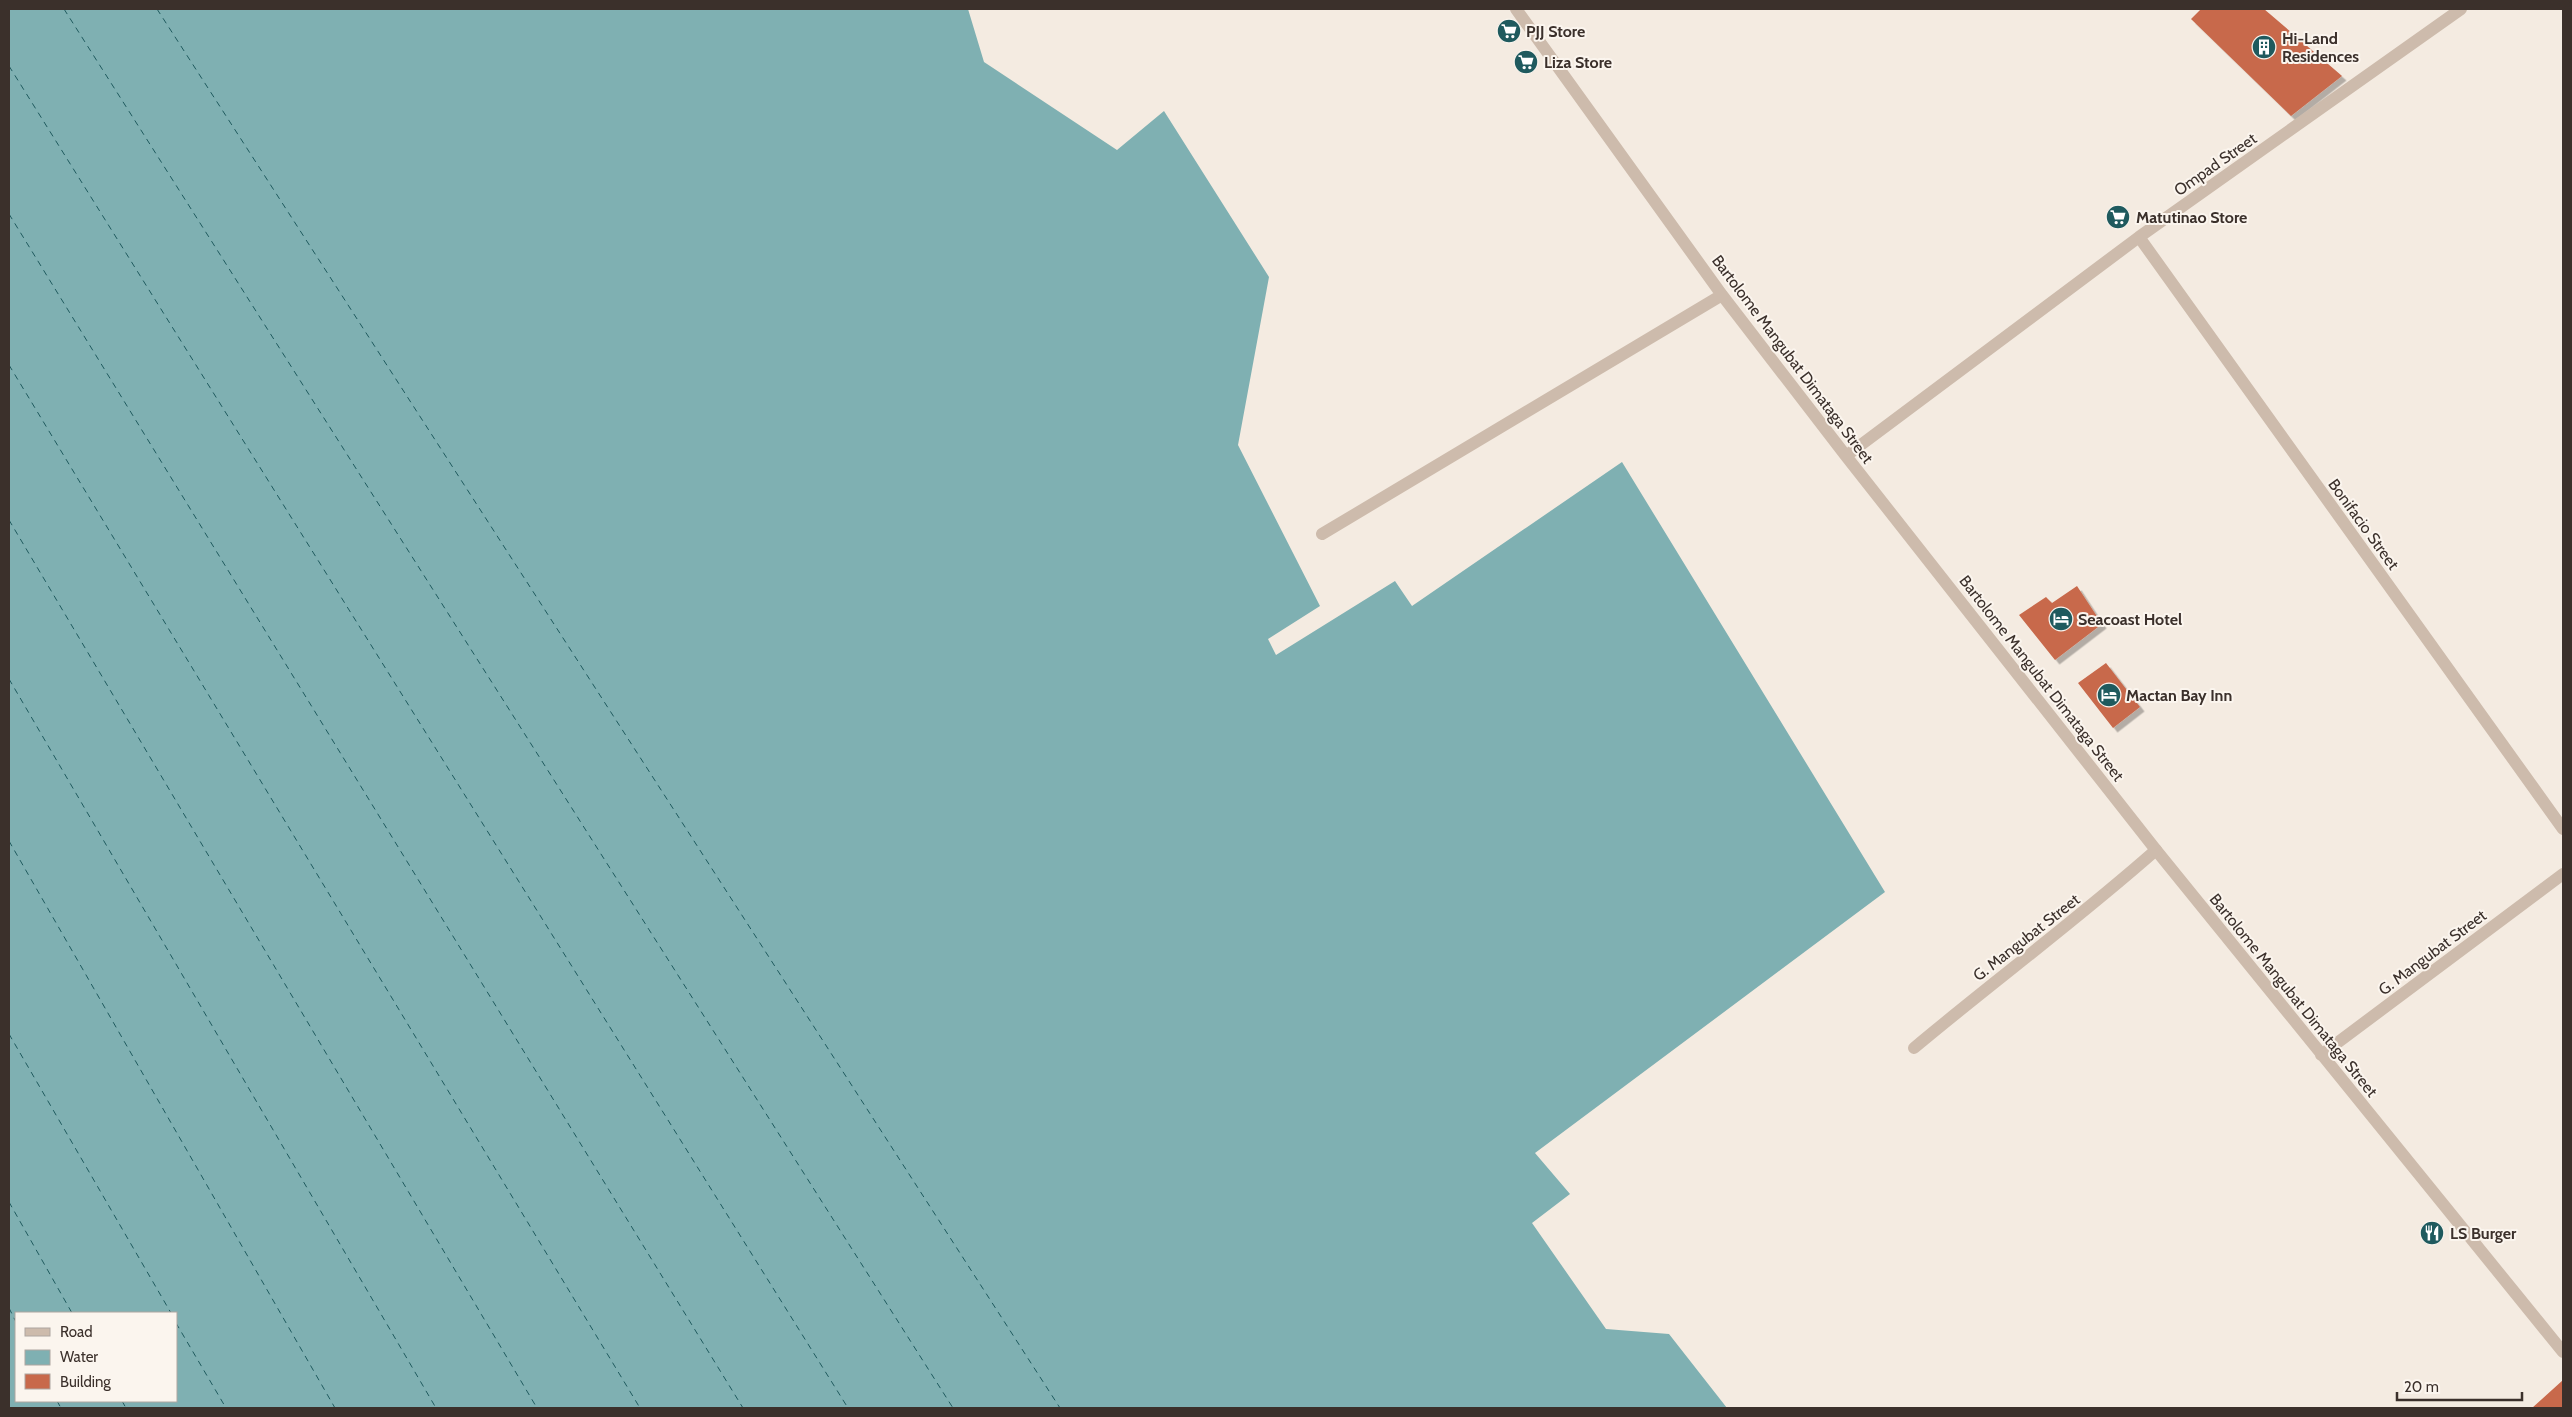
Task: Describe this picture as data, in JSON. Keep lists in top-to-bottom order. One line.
{"streets":{"street":["Ompad Street","Bartolome Mangubat Dimataga Street","Bonifacio Street","G. Mangubat Street"]},"crossings":[["Ompad Street","Bartolome Mangubat Dimataga Street"],["Ompad Street","Bonifacio Street"],["Bartolome Mangubat Dimataga Street","G. Mangubat Street"]],"places":{"supermarket":["PJJ Store","Liza Store","Matutinao Store"],"building":["Hi-Land Residences"],"hotel":["Seacoast Hotel","Mactan Bay Inn"],"restaurant":["LS Burger"]},"legend":["Road","Water","Building"],"scale_bar":"20 m"}
